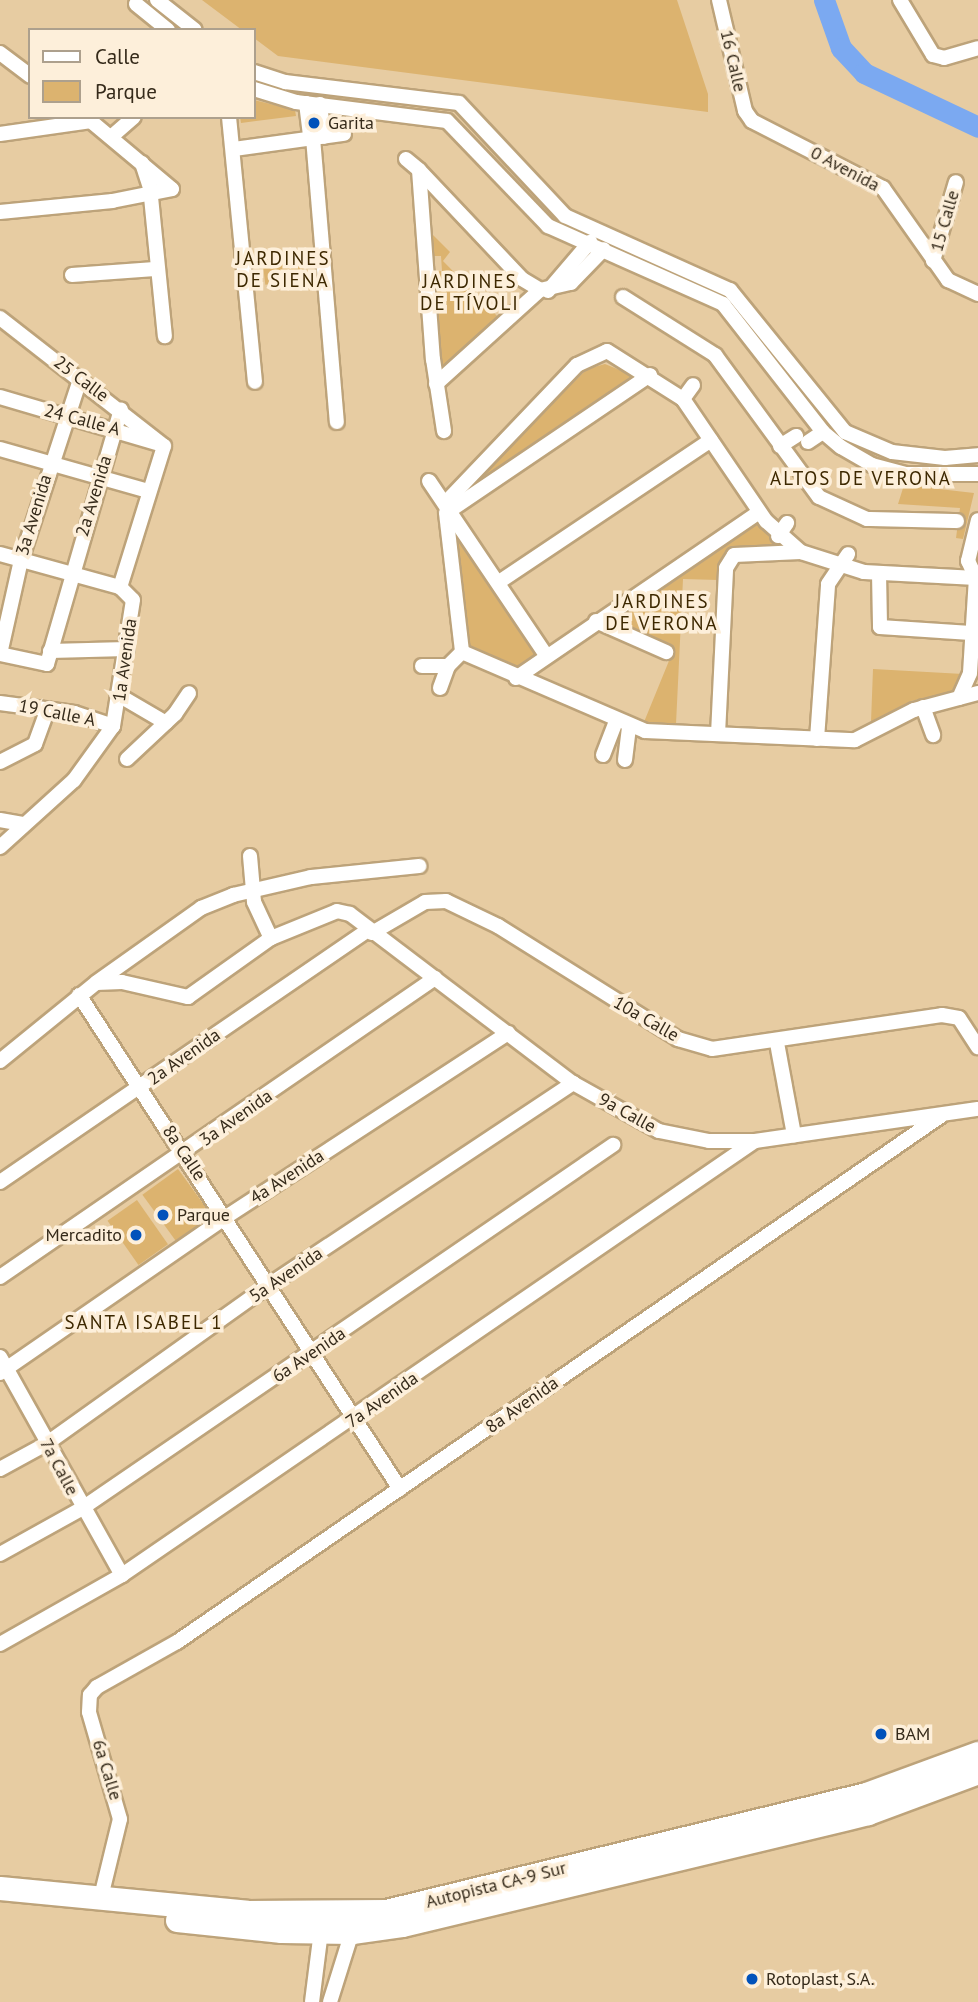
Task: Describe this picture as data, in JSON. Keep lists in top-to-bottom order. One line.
{"streets":{"highway":["Autopista CA-9 Sur"],"street":["16 Calle","0 Avenida","15 Calle","25 Calle","24 Calle A","2a Avenida","3a Avenida","1a Avenida","19 Calle A","10a Calle","9a Calle","8a Calle","4a Avenida","5a Avenida","6a Avenida","7a Avenida","8a Avenida","7a Calle","6a Calle"]},"crossings":[["16 Calle","0 Avenida"],["0 Avenida","15 Calle"],["25 Calle","24 Calle A"],["25 Calle","2a Avenida"],["25 Calle","3a Avenida"],["24 Calle A","2a Avenida"],["24 Calle A","3a Avenida"],["2a Avenida","10a Calle"],["2a Avenida","9a Calle"],["2a Avenida","8a Calle"],["3a Avenida","9a Calle"],["3a Avenida","8a Calle"],["1a Avenida","19 Calle A"],["10a Calle","9a Calle"],["9a Calle","4a Avenida"],["9a Calle","5a Avenida"],["9a Calle","7a Avenida"],["9a Calle","8a Avenida"],["8a Calle","4a Avenida"],["8a Calle","5a Avenida"],["8a Calle","6a Avenida"],["8a Calle","7a Avenida"],["8a Calle","8a Avenida"],["4a Avenida","7a Calle"],["5a Avenida","7a Calle"],["6a Avenida","7a Calle"],["7a Avenida","7a Calle"],["8a Avenida","6a Calle"],["6a Calle","Autopista CA-9 Sur"]],"districts":["JARDINES DE SIENA","JARDINES DE TÍVOLI","ALTOS DE VERONA","JARDINES DE VERONA","SANTA ISABEL 1"],"places":["Garita","Parque","Mercadito","BAM","Rotoplast, S.A."],"legend":["Calle","Parque"]}
